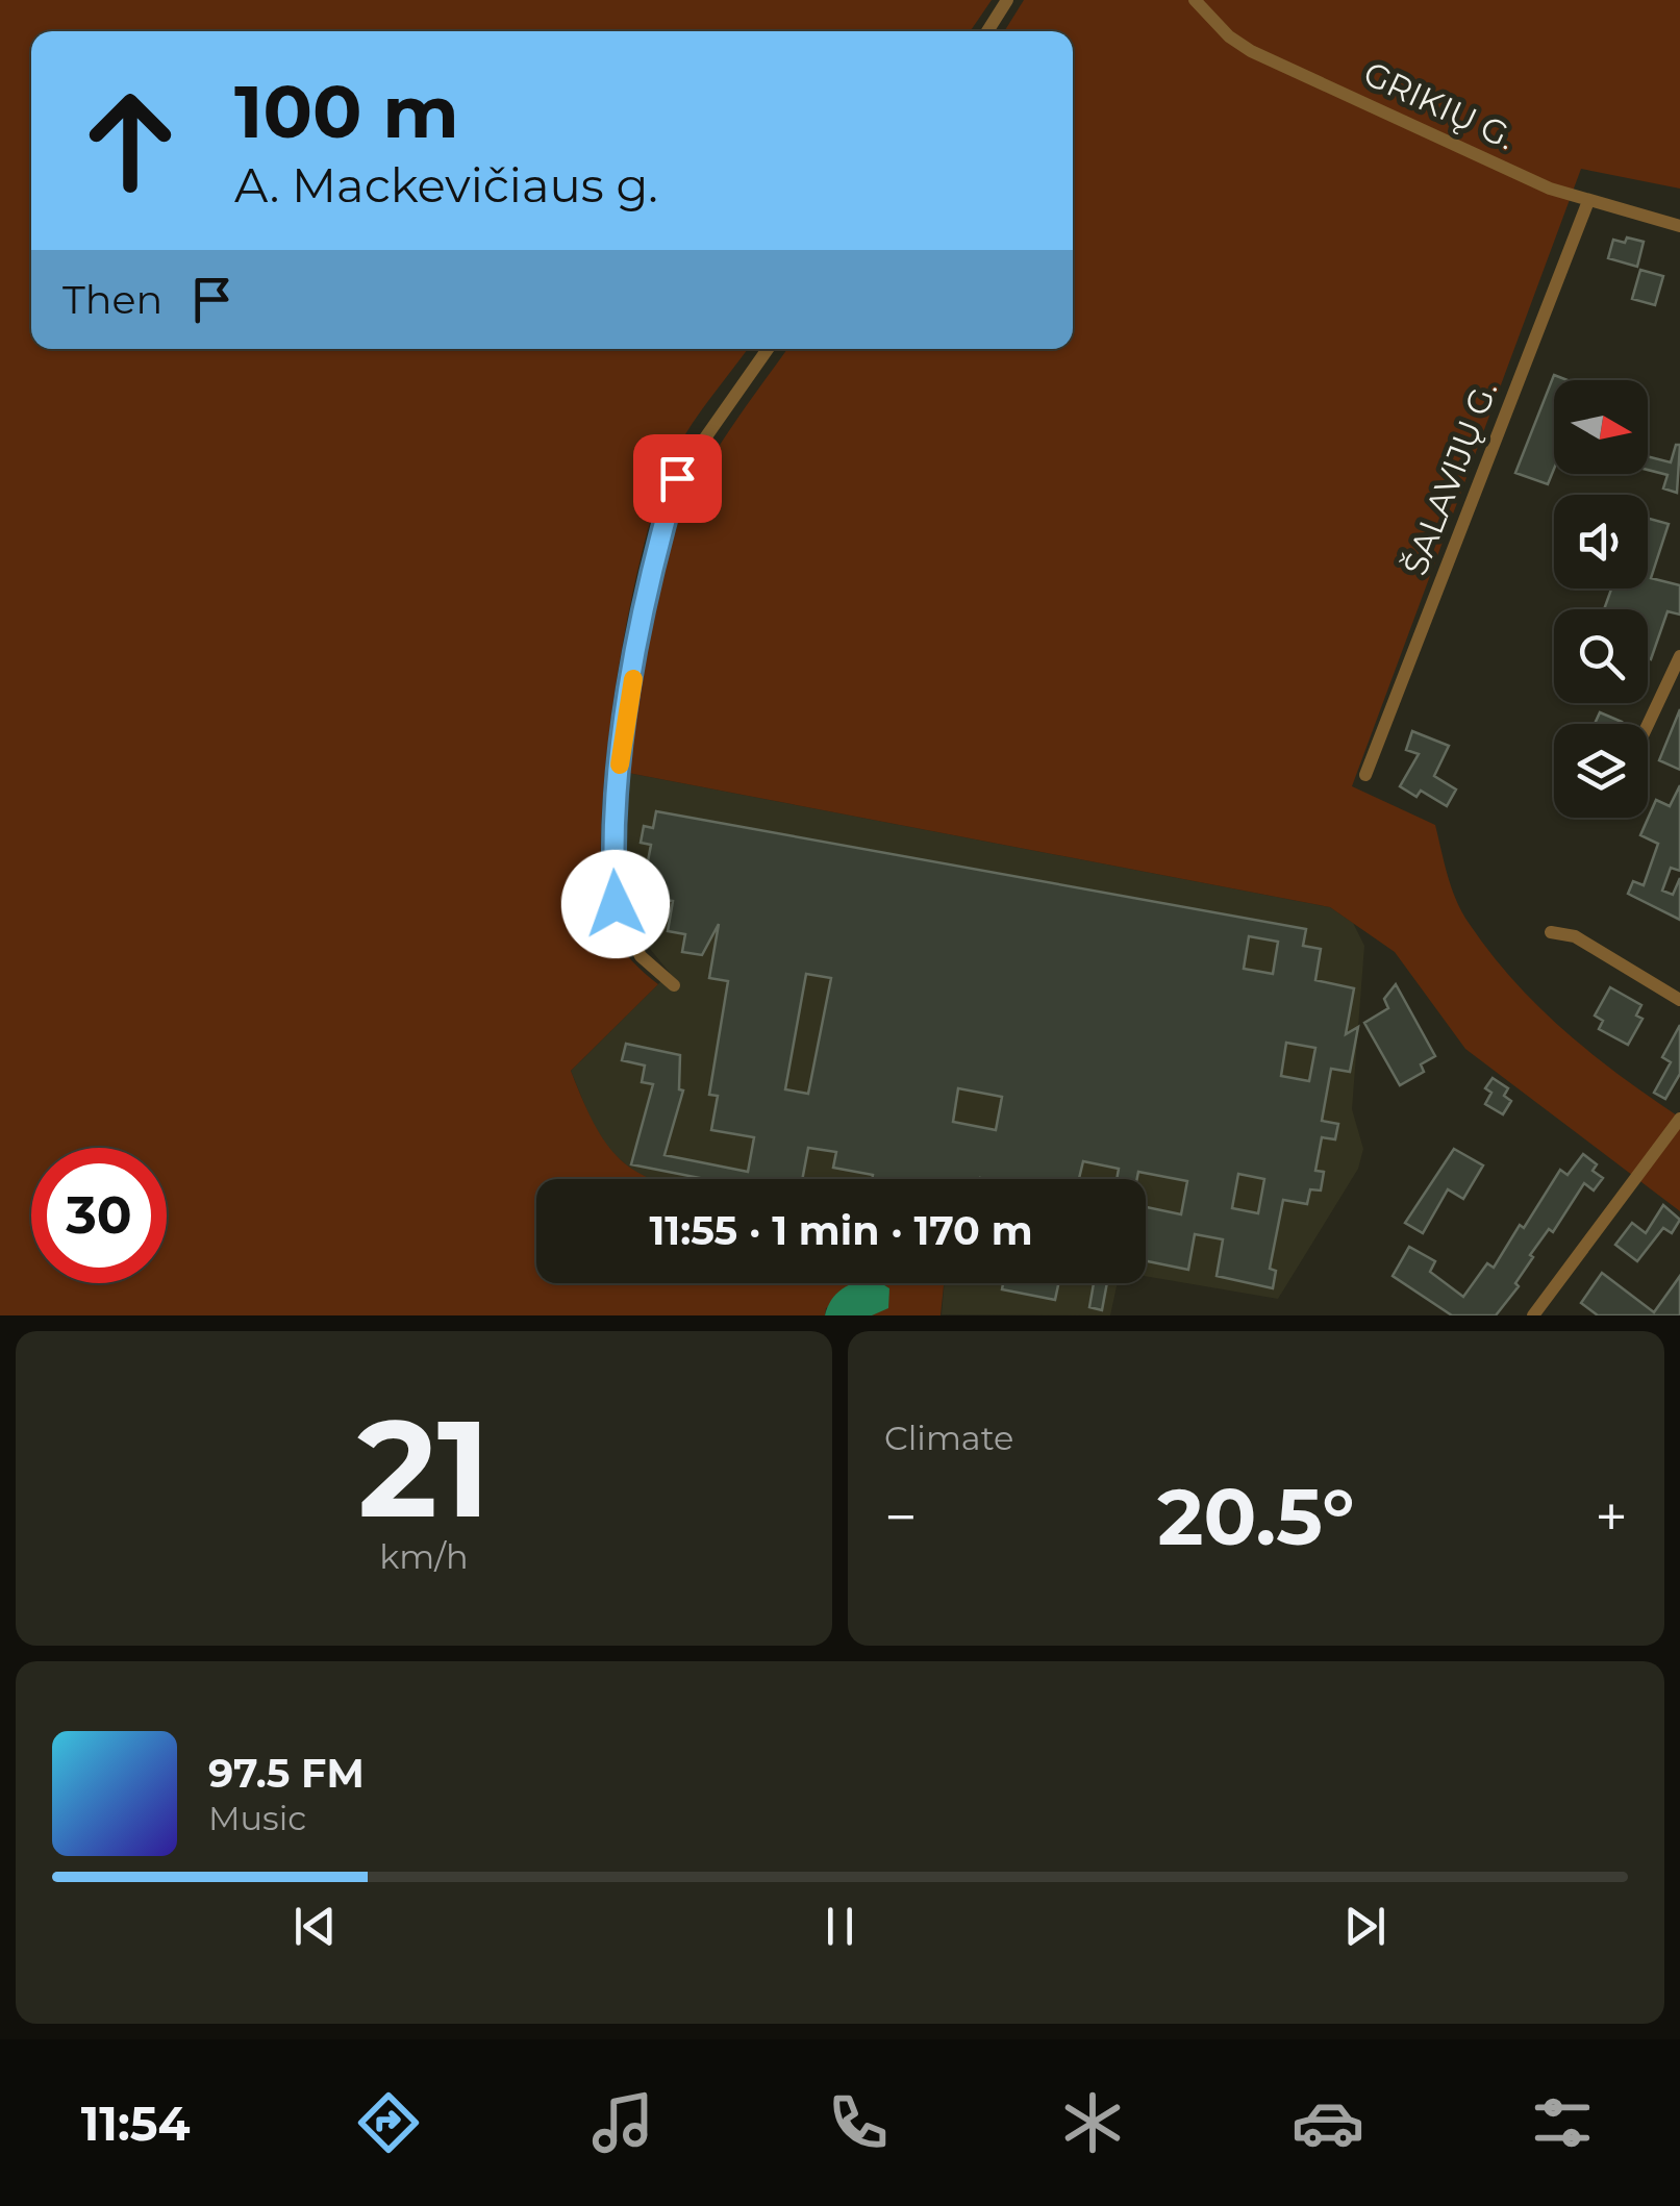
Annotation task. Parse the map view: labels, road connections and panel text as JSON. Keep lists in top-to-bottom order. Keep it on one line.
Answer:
{"streets":{"street":["GRIKIŲ G.","ŠALAVIJŲ G."]},"crossings":[["GRIKIŲ G.","ŠALAVIJŲ G."]],"north":"right","page":{"turn":["100 m","A. Mackevičiaus g."],"then":"Then","limit":"30","trip":"11:55 · 1 min · 170 m","tile":[["21","km/h"],"Climate"],"heat":["−","20.5°","+"],"song":["97.5 FM","Music"],"tabs":"11:54"}}
